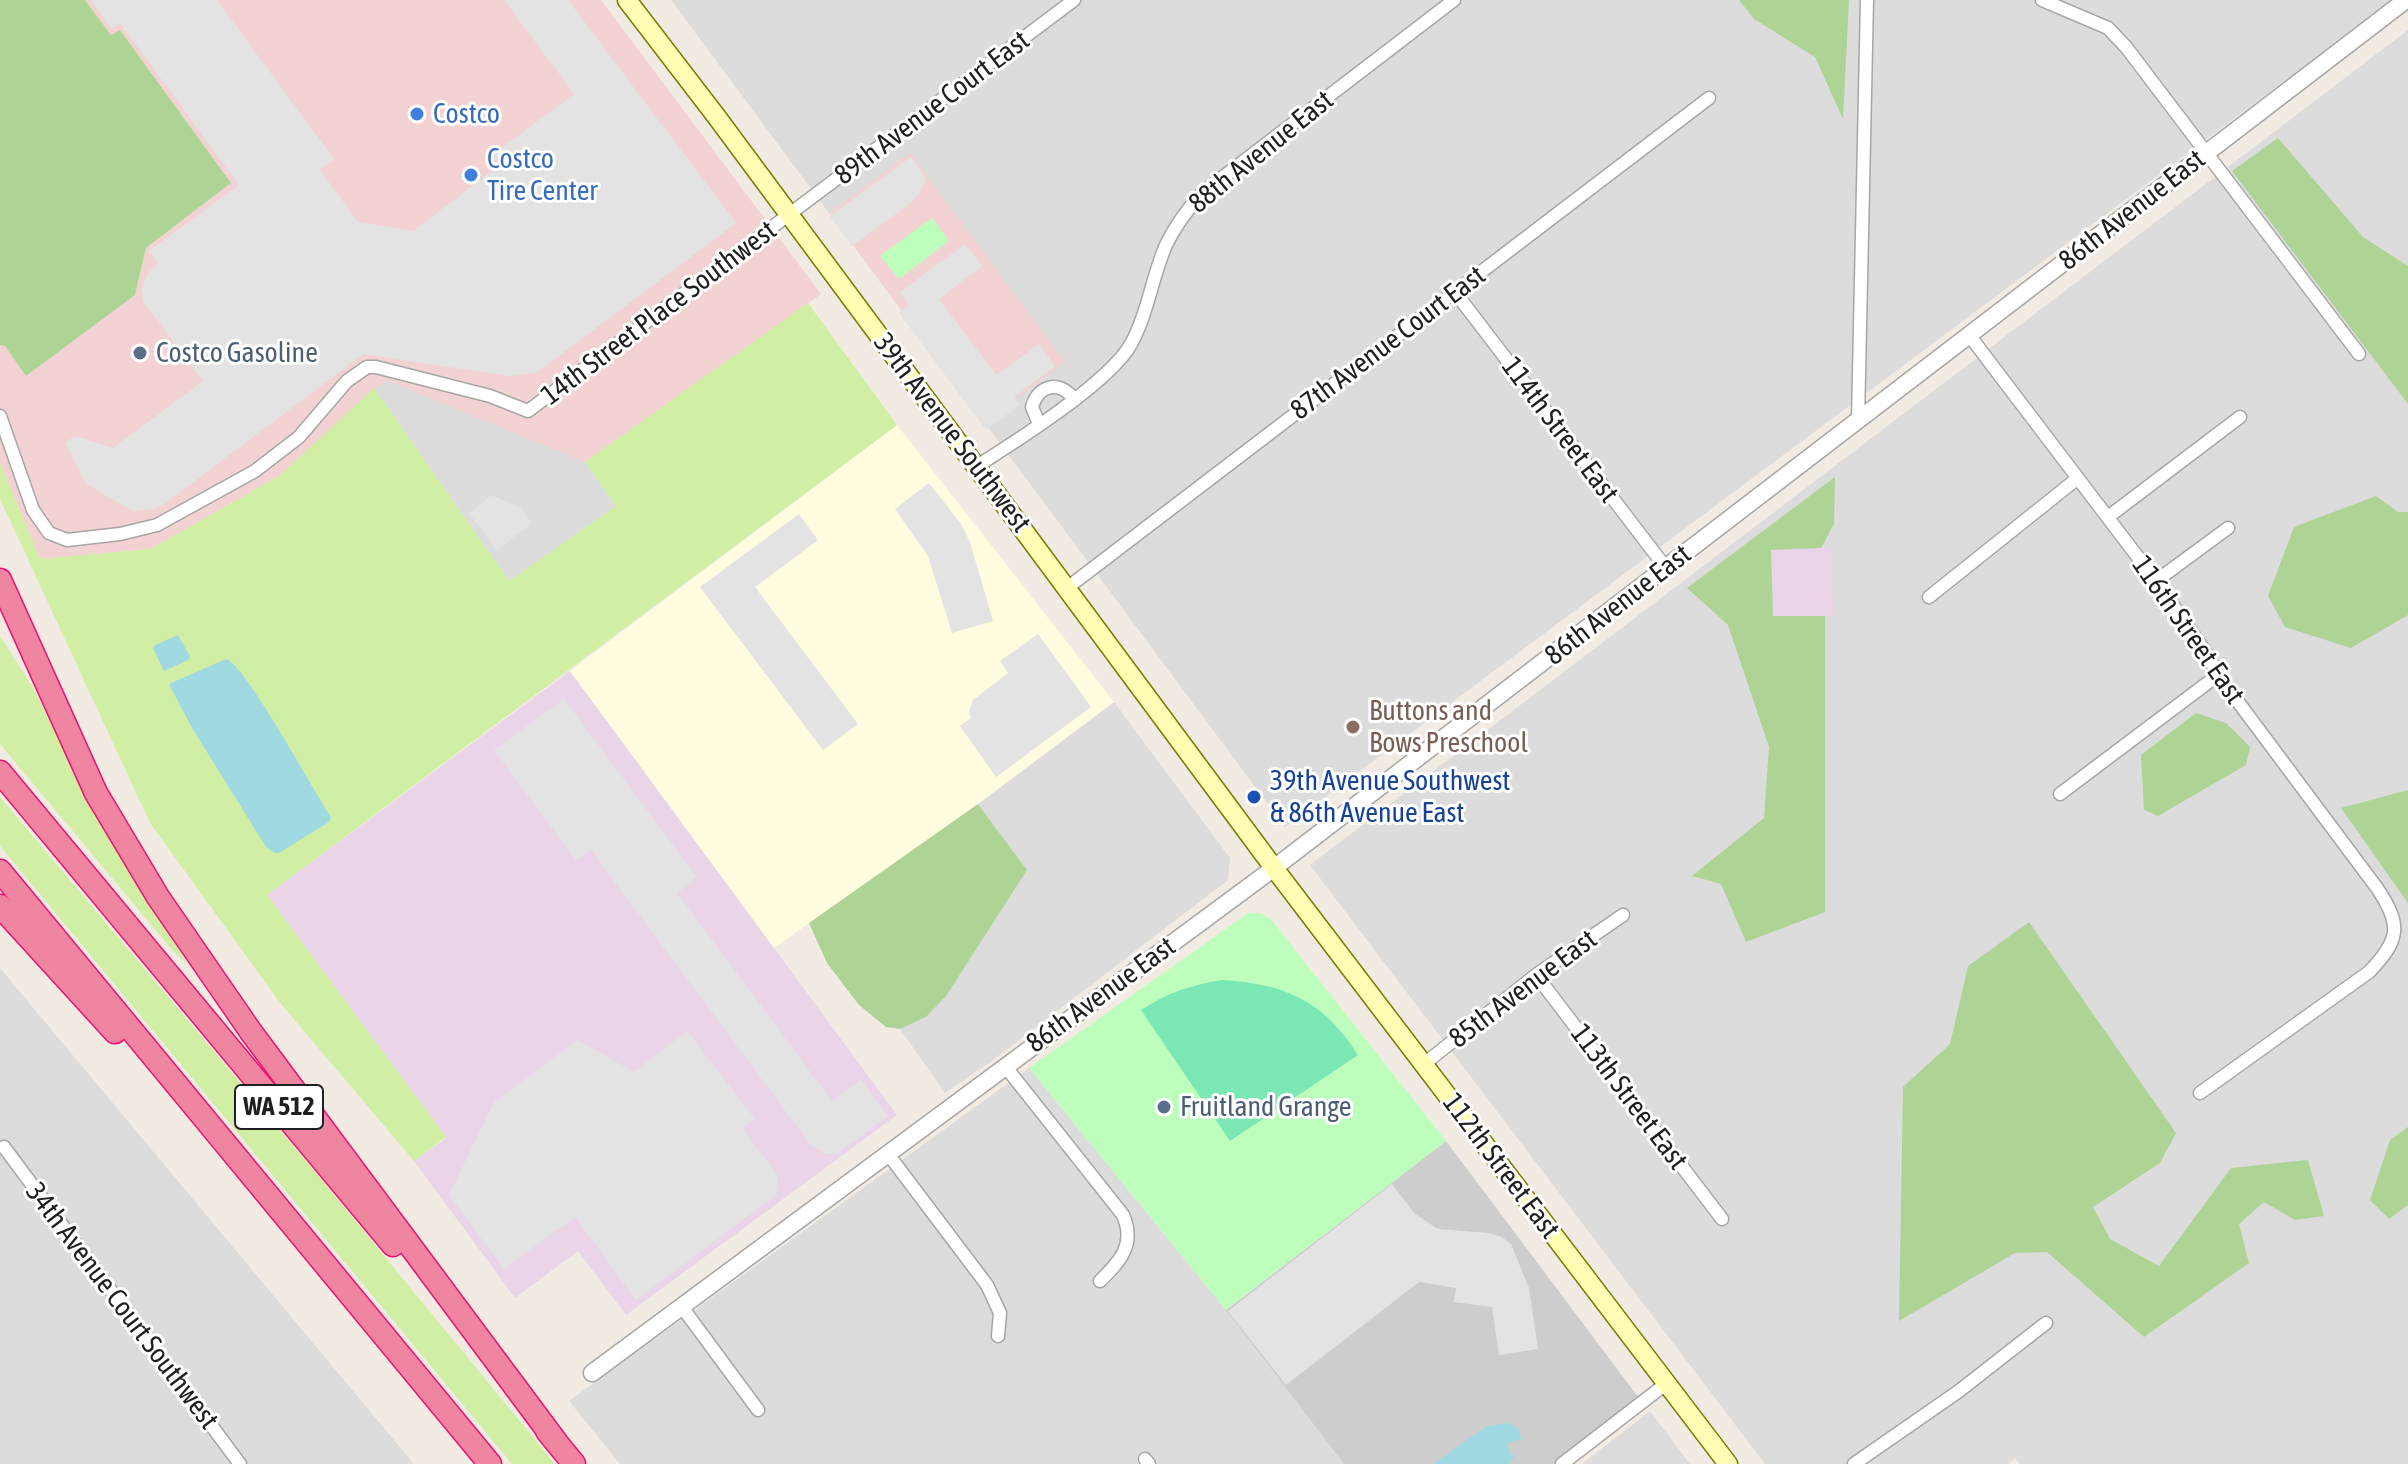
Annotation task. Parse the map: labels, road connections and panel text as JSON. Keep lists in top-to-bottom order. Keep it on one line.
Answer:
{"streets":{"highway":["WA 512"],"main road":["39th Avenue Southwest","112th Street East"],"street":["89th Avenue Court East","88th Avenue East","86th Avenue East","14th Street Place Southwest","87th Avenue Court East","114th Street East","116th Street East","85th Avenue East","113th Street East","34th Avenue Court Southwest"]},"crossings":[["89th Avenue Court East","14th Street Place Southwest"],["89th Avenue Court East","39th Avenue Southwest"],["88th Avenue East","39th Avenue Southwest"],["86th Avenue East","114th Street East"],["86th Avenue East","39th Avenue Southwest"],["86th Avenue East","116th Street East"],["86th Avenue East","112th Street East"],["14th Street Place Southwest","39th Avenue Southwest"],["87th Avenue Court East","114th Street East"],["87th Avenue Court East","39th Avenue Southwest"],["39th Avenue Southwest","112th Street East"],["85th Avenue East","113th Street East"],["85th Avenue East","112th Street East"]],"places":["Costco","Costco Tire Center","Costco Gasoline","Buttons and Bows Preschool","39th Avenue Southwest & 86th Avenue East","Fruitland Grange"]}
